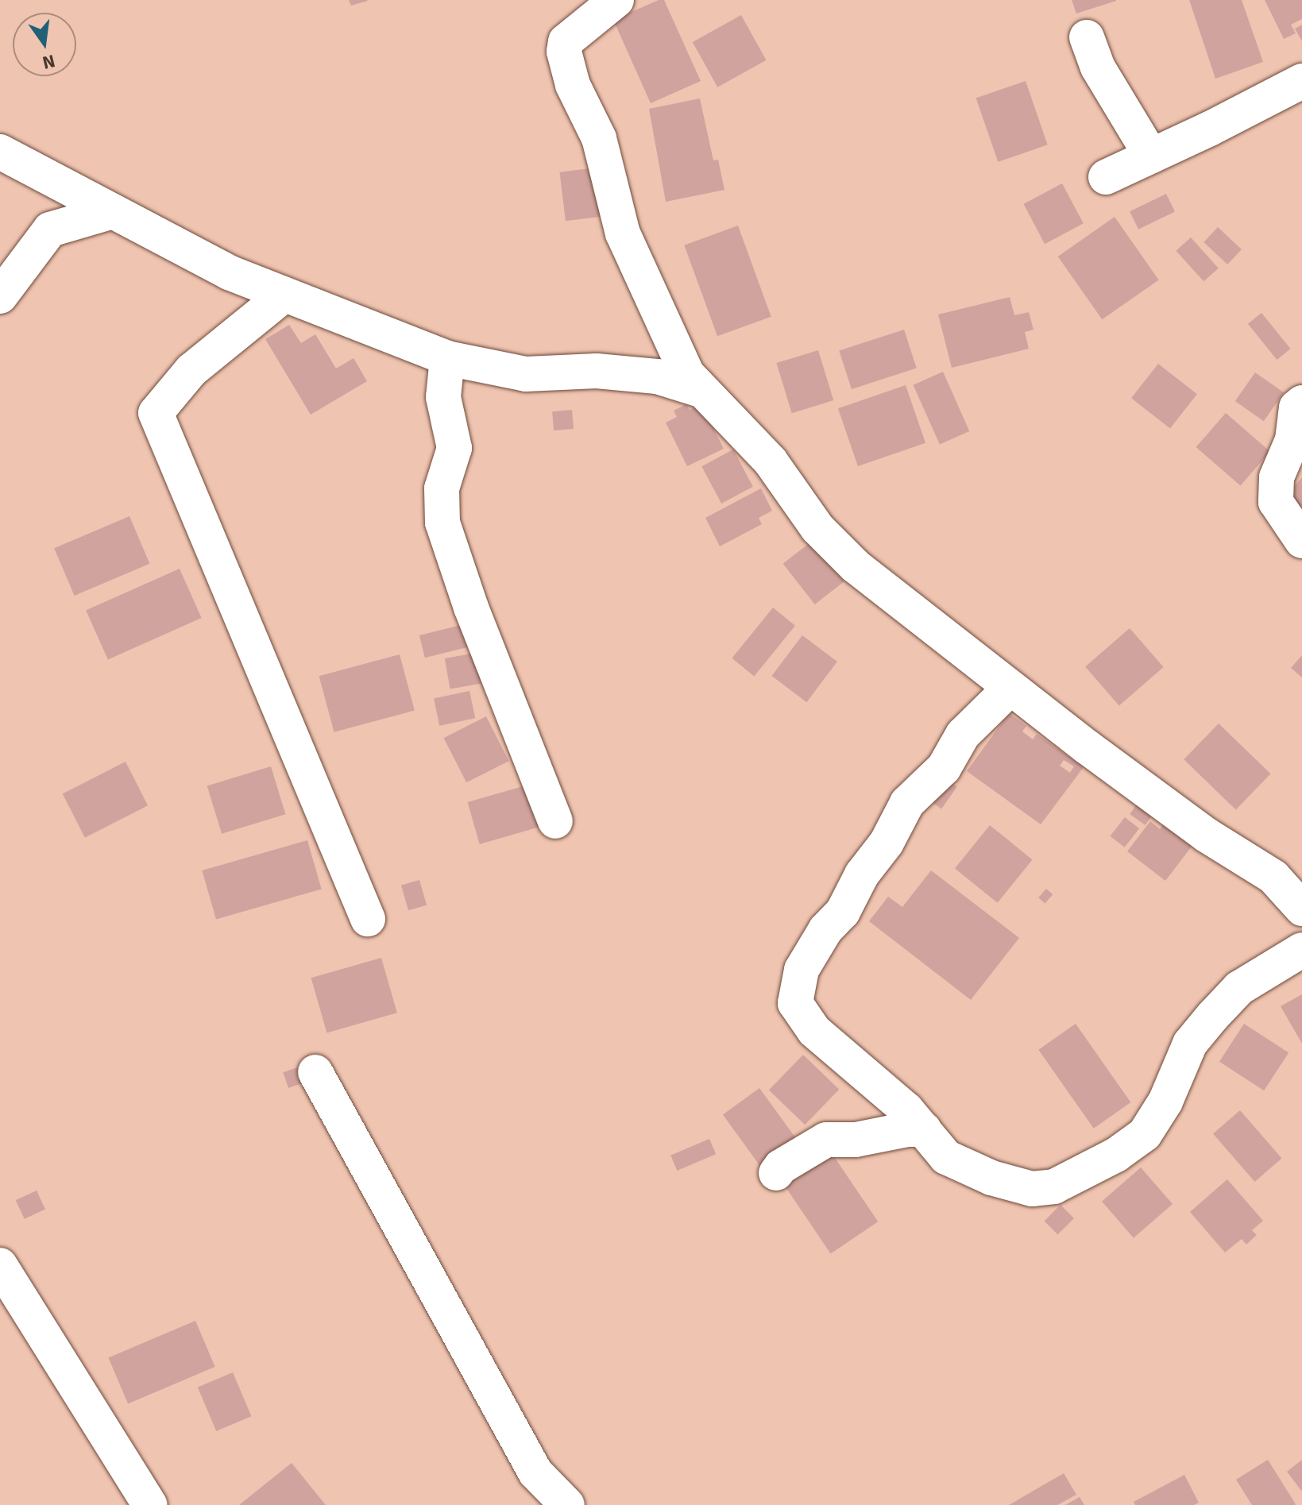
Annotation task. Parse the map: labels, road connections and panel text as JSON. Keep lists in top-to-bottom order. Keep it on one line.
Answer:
{"north":"bottom"}
